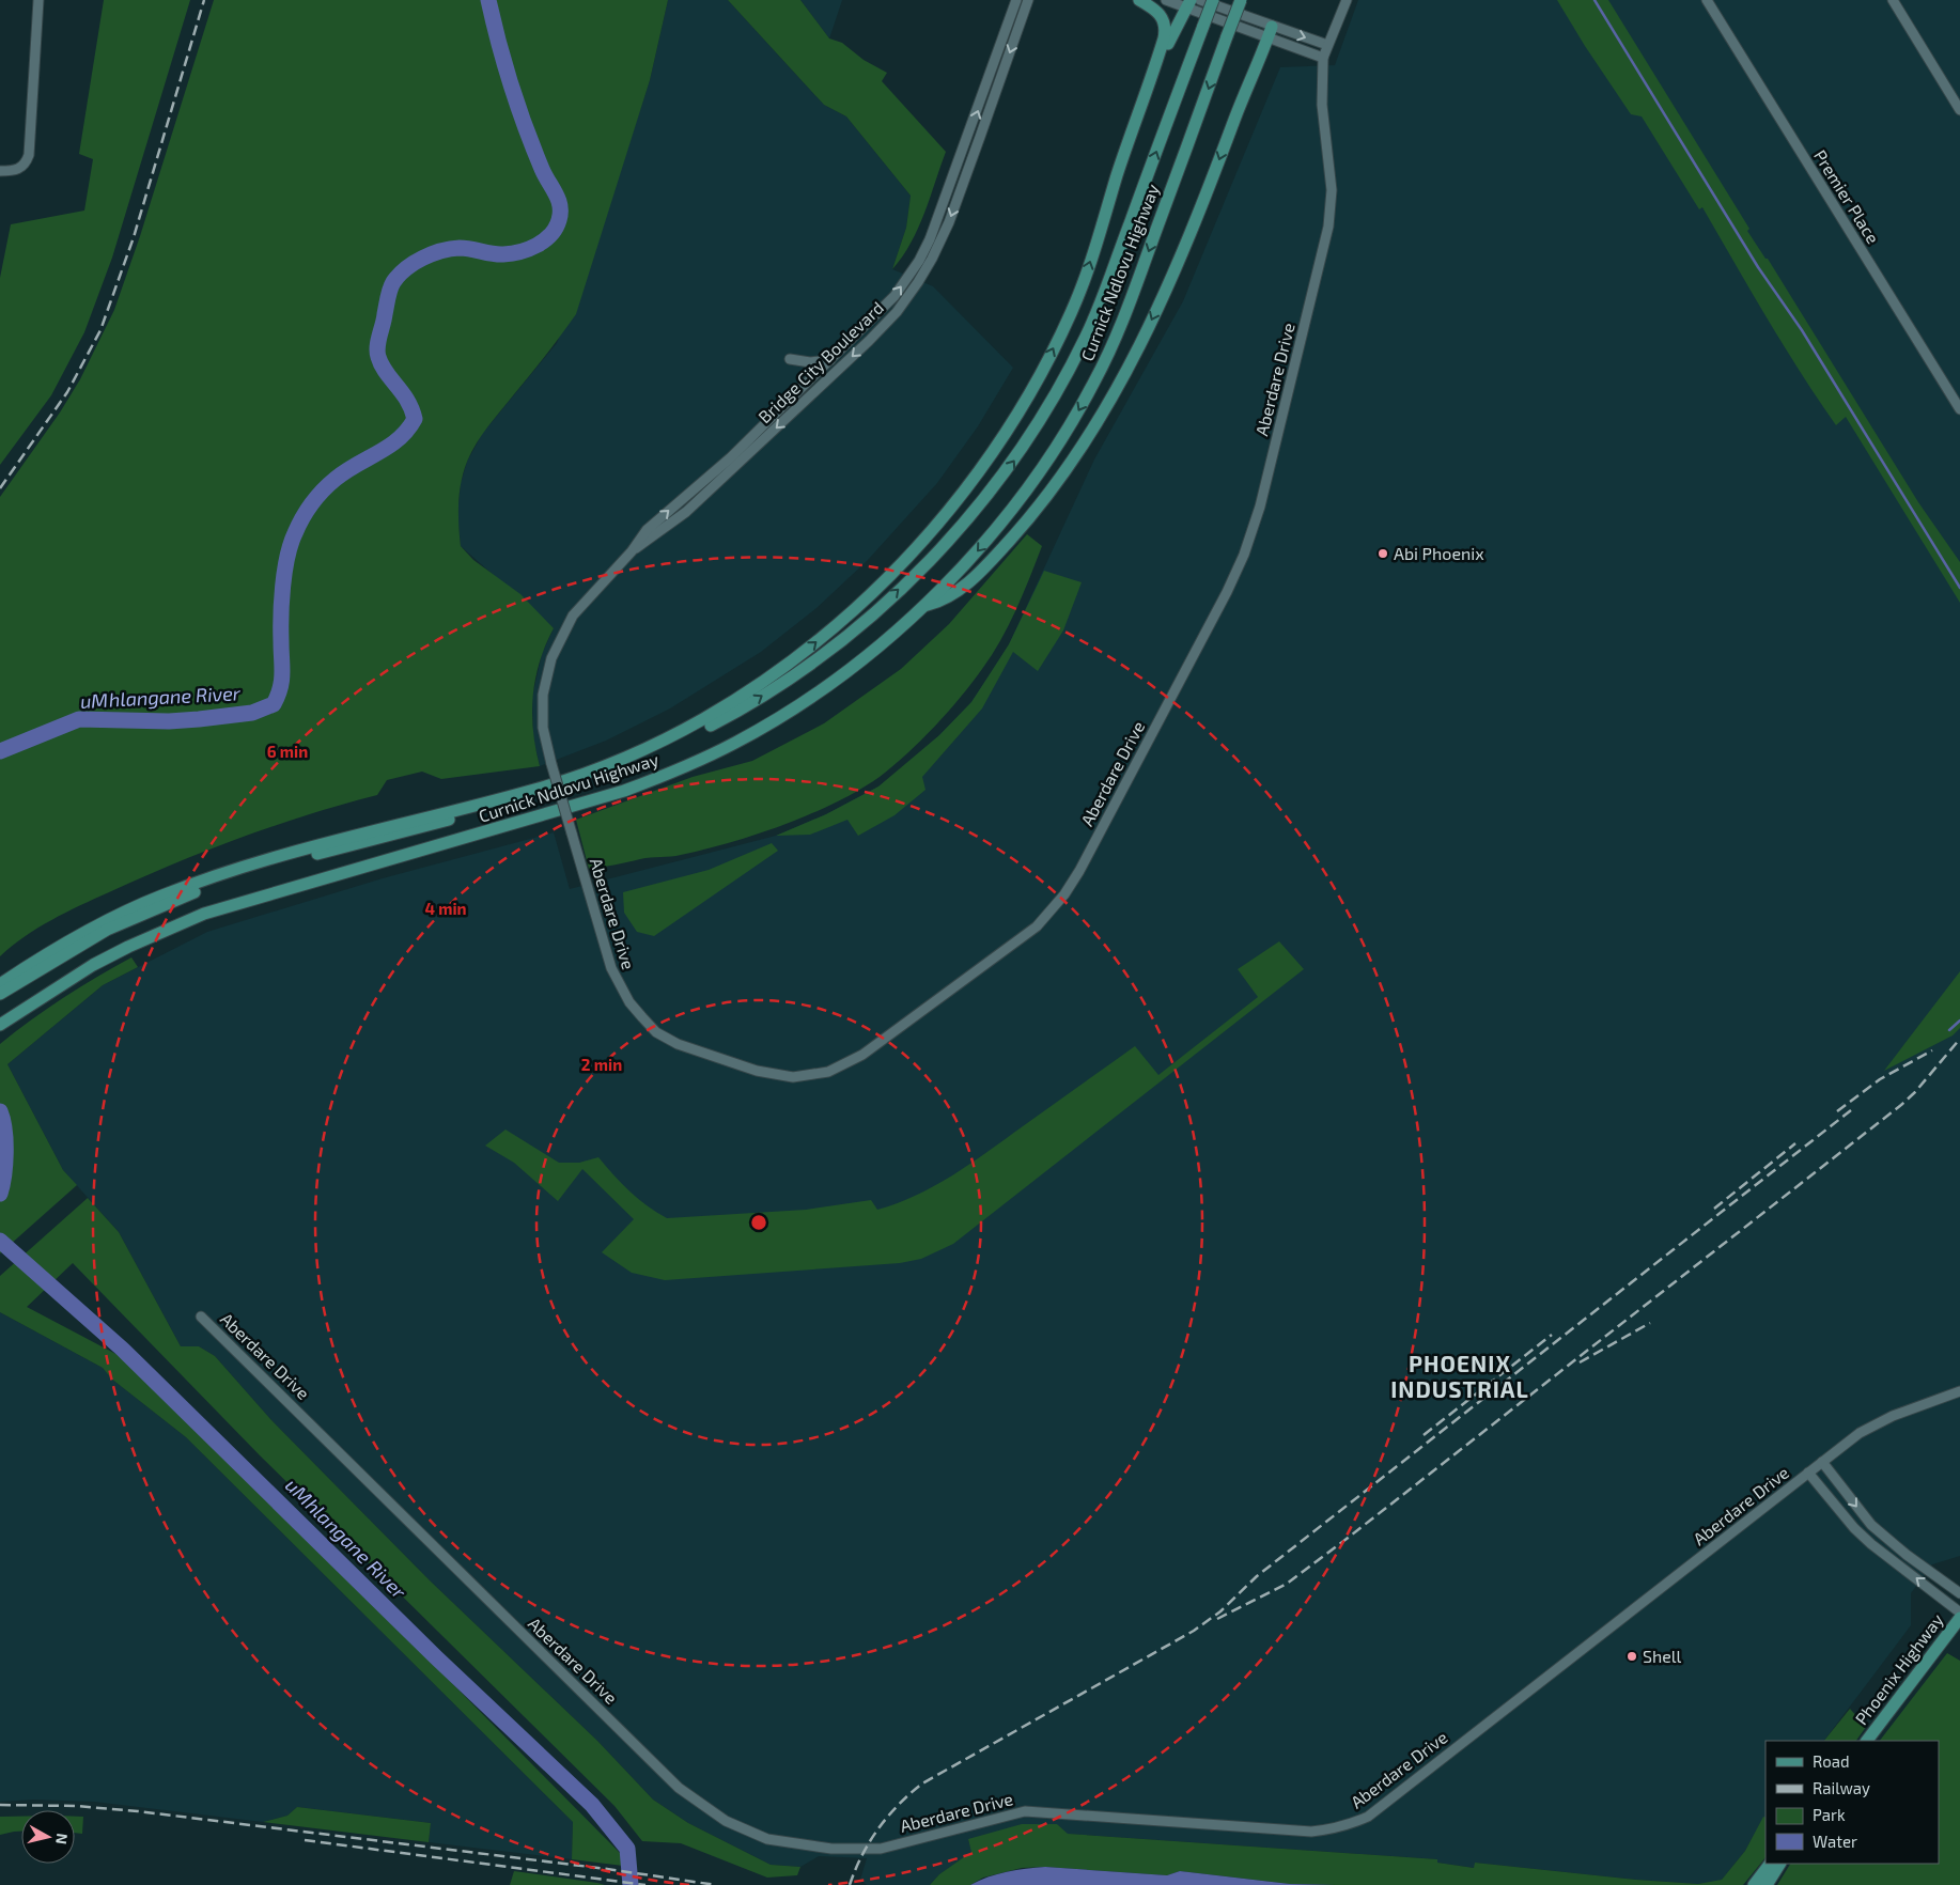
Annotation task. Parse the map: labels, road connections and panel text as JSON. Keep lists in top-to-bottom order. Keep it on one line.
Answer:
{"streets":{"main road":["Curnick Ndlovu Highway","Phoenix Highway"],"street":["Premier Place","Bridge City Boulevard","Aberdare Drive"]},"crossings":[["Bridge City Boulevard","Aberdare Drive"]],"districts":["PHOENIX INDUSTRIAL"],"water":["uMhlangane River"],"places":["Abi Phoenix","Shell"],"legend":["Road","Railway","Park","Water"],"north":"right","rings":["6 min","4 min","2 min"]}
